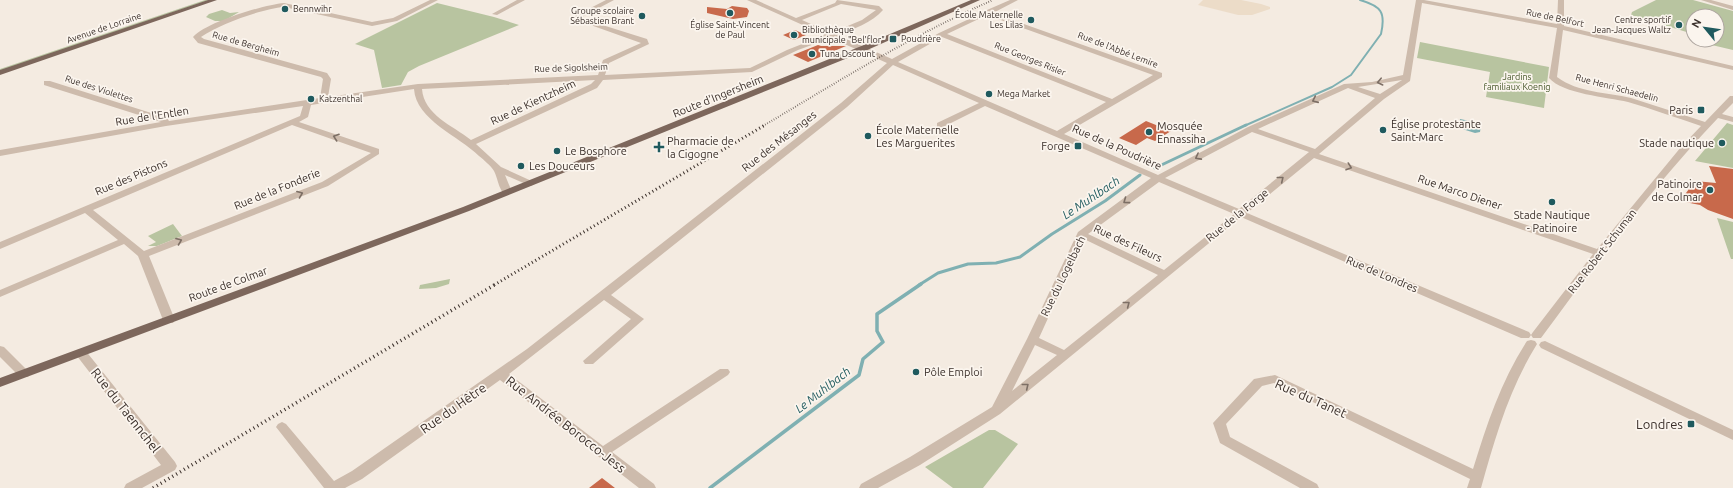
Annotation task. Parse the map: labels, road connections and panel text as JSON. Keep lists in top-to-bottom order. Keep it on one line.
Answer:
{"streets":{"main road":["Avenue de Lorraine","Route d'Ingersheim","Route de Colmar"],"street":["Rue de Belfort","Rue de Bergheim","Rue de l'Abbé Lemire","Rue Georges Risler","Rue de Sigolsheim","Rue Henri Schaedelin","Rue des Violettes","Rue de Kientzheim","Rue de l'Entlen","Rue des Mésanges","Rue de la Poudrière","Rue des Pistons","Rue de la Fonderie","Rue Marco Diener","Rue de la Forge","Rue des Fileurs","Rue Robert Schuman","Rue de Londres","Rue du Logelbach","Rue du Tanet","Rue du Hêtre","Rue du Taennchel","Rue Andrée Borocco-Jess"]},"crossings":[["Rue de Belfort","Rue Henri Schaedelin"],["Rue de Bergheim","Rue de Sigolsheim"],["Rue de l'Abbé Lemire","Rue Georges Risler"],["Rue de l'Abbé Lemire","Rue des Mésanges"],["Rue de l'Abbé Lemire","Rue de la Poudrière"],["Rue Georges Risler","Rue des Mésanges"],["Rue de Sigolsheim","Rue de Kientzheim"],["Rue de Sigolsheim","Rue de l'Entlen"],["Rue de Sigolsheim","Rue de la Poudrière"],["Rue de Sigolsheim","Rue des Pistons"],["Rue Henri Schaedelin","Rue Robert Schuman"],["Rue des Violettes","Rue de l'Entlen"],["Route d'Ingersheim","Rue de la Poudrière"],["Route d'Ingersheim","Route de Colmar"],["Rue de l'Entlen","Rue des Pistons"],["Rue des Mésanges","Rue de la Poudrière"],["Rue des Mésanges","Rue du Hêtre"],["Rue de la Poudrière","Rue de la Forge"],["Rue de la Poudrière","Rue de Londres"],["Rue de la Poudrière","Rue du Logelbach"],["Rue des Pistons","Rue de la Fonderie"],["Rue Marco Diener","Rue de la Forge"],["Rue Marco Diener","Rue Robert Schuman"],["Rue Marco Diener","Rue du Logelbach"],["Rue de la Forge","Rue des Fileurs"],["Rue de la Forge","Rue de Londres"],["Rue de la Forge","Rue du Logelbach"],["Rue des Fileurs","Rue du Logelbach"],["Rue Robert Schuman","Rue de Londres"],["Rue Robert Schuman","Rue du Tanet"],["Route de Colmar","Rue du Taennchel"],["Rue du Hêtre","Rue Andrée Borocco-Jess"]],"one_way":["Rue Marco Diener","Rue de la Forge","Rue du Logelbach"],"water":["Le Muhlbach"],"parks":["Jardins familiaux Koenig"],"places":{"other":["Bennwihr","Église Saint-Vincent de Paul","Groupe scolaire Sébastien Brant","École Maternelle Les Lilas","Centre sportif Jean-Jacques Waltz","Bibliothèque municipale \"Bel'flor\"","Tuna Dscount","Mega Market","Katzenthal","Église protestante Saint-Marc","Mosquée Ennassiha","École Maternelle Les Marguerites","Stade nautique","Le Bosphore","Les Douceurs","Patinoire de Colmar","Stade Nautique - Patinoire","Pôle Emploi"],"transit":["Poudrière","Paris","Forge","Londres"],"health":["Pharmacie de la Cigogne"]},"north":"top left"}
